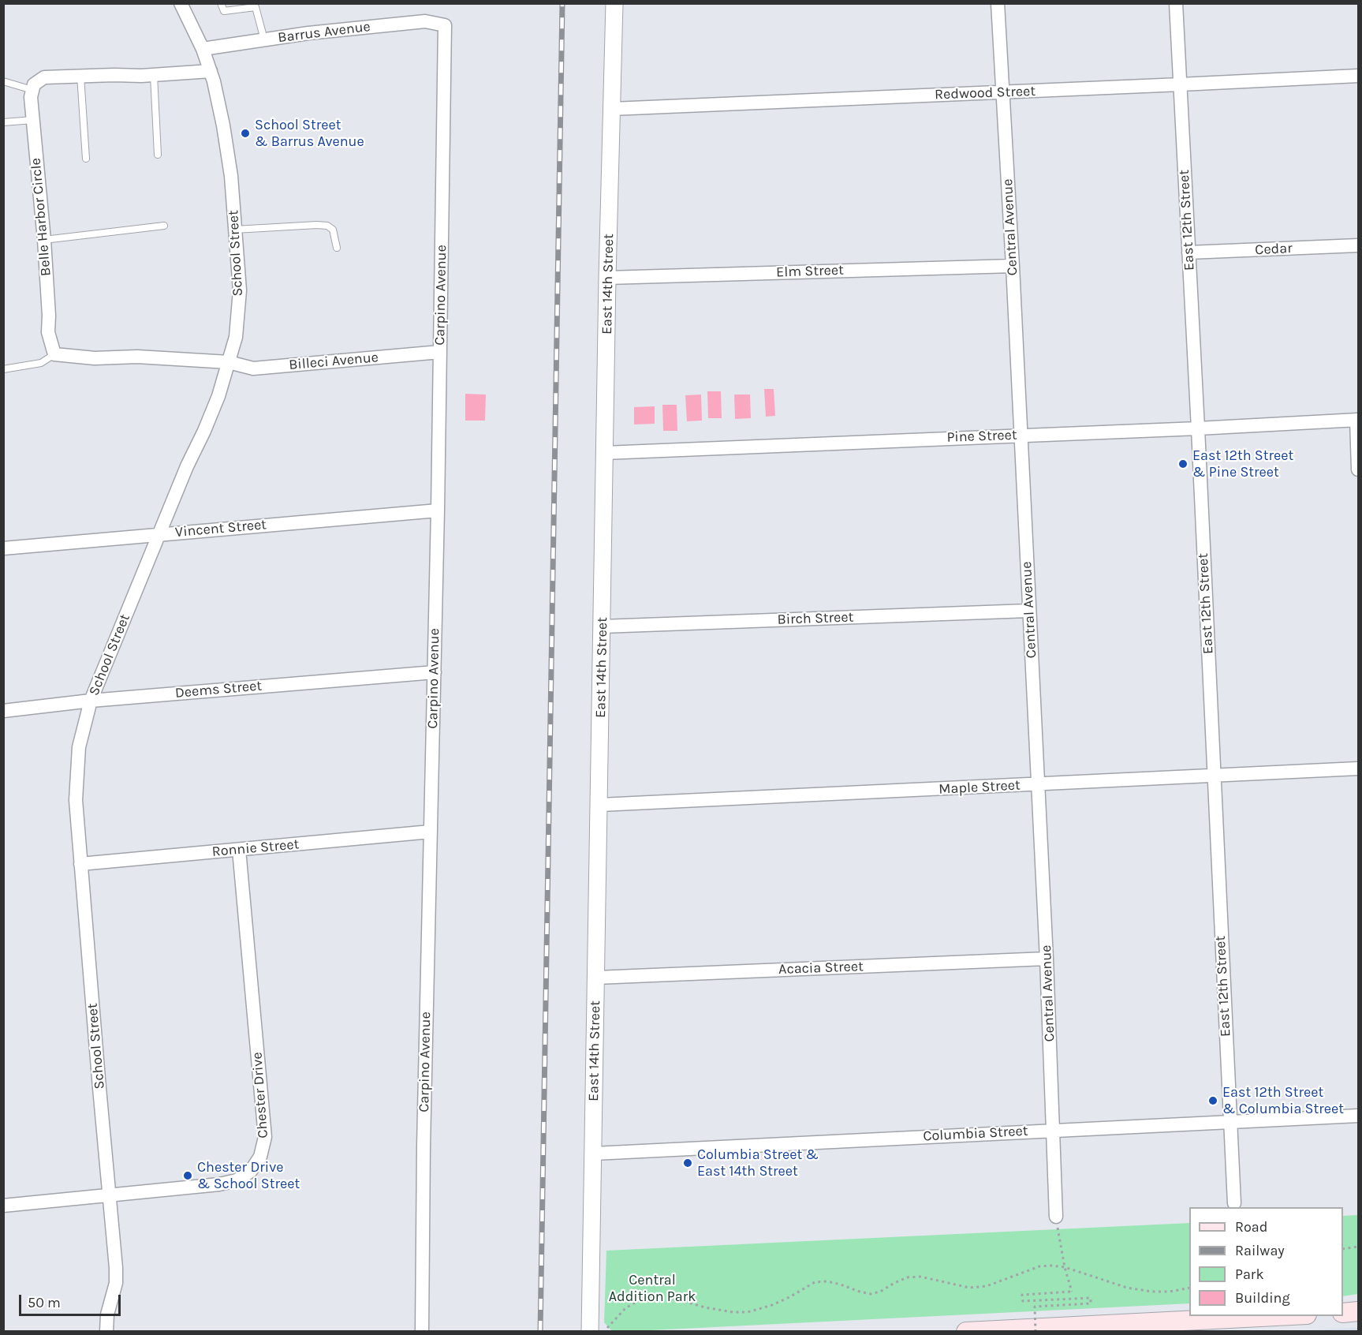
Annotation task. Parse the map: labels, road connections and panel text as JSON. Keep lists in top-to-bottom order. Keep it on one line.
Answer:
{"streets":{"street":["Barrus Avenue","Redwood Street","Belle Harbor Circle","East 12th Street","Central Avenue","Cedar","School Street","Elm Street","East 14th Street","Carpino Avenue","Billeci Avenue","Pine Street","Vincent Street","Birch Street","Deems Street","Maple Street","Ronnie Street","Acacia Street","Chester Drive","Columbia Street"]},"crossings":[["Barrus Avenue","School Street"],["Barrus Avenue","Carpino Avenue"],["Redwood Street","East 12th Street"],["Redwood Street","Central Avenue"],["Redwood Street","East 14th Street"],["East 12th Street","Cedar"],["East 12th Street","Pine Street"],["East 12th Street","Maple Street"],["East 12th Street","Columbia Street"],["Central Avenue","Elm Street"],["Central Avenue","Pine Street"],["Central Avenue","Birch Street"],["Central Avenue","Maple Street"],["Central Avenue","Acacia Street"],["Central Avenue","Columbia Street"],["School Street","Billeci Avenue"],["School Street","Vincent Street"],["School Street","Deems Street"],["School Street","Ronnie Street"],["School Street","Chester Drive"],["Elm Street","East 14th Street"],["East 14th Street","Pine Street"],["East 14th Street","Birch Street"],["East 14th Street","Maple Street"],["East 14th Street","Acacia Street"],["East 14th Street","Columbia Street"],["Carpino Avenue","Billeci Avenue"],["Carpino Avenue","Vincent Street"],["Carpino Avenue","Deems Street"],["Carpino Avenue","Ronnie Street"],["Ronnie Street","Chester Drive"]],"parks":["Central Addition Park"],"places":["School Street & Barrus Avenue","East 12th Street & Pine Street","East 12th Street & Columbia Street","Columbia Street & East 14th Street","Chester Drive & School Street"],"legend":["Road","Railway","Park","Building"],"scale_bar":"50 m"}
